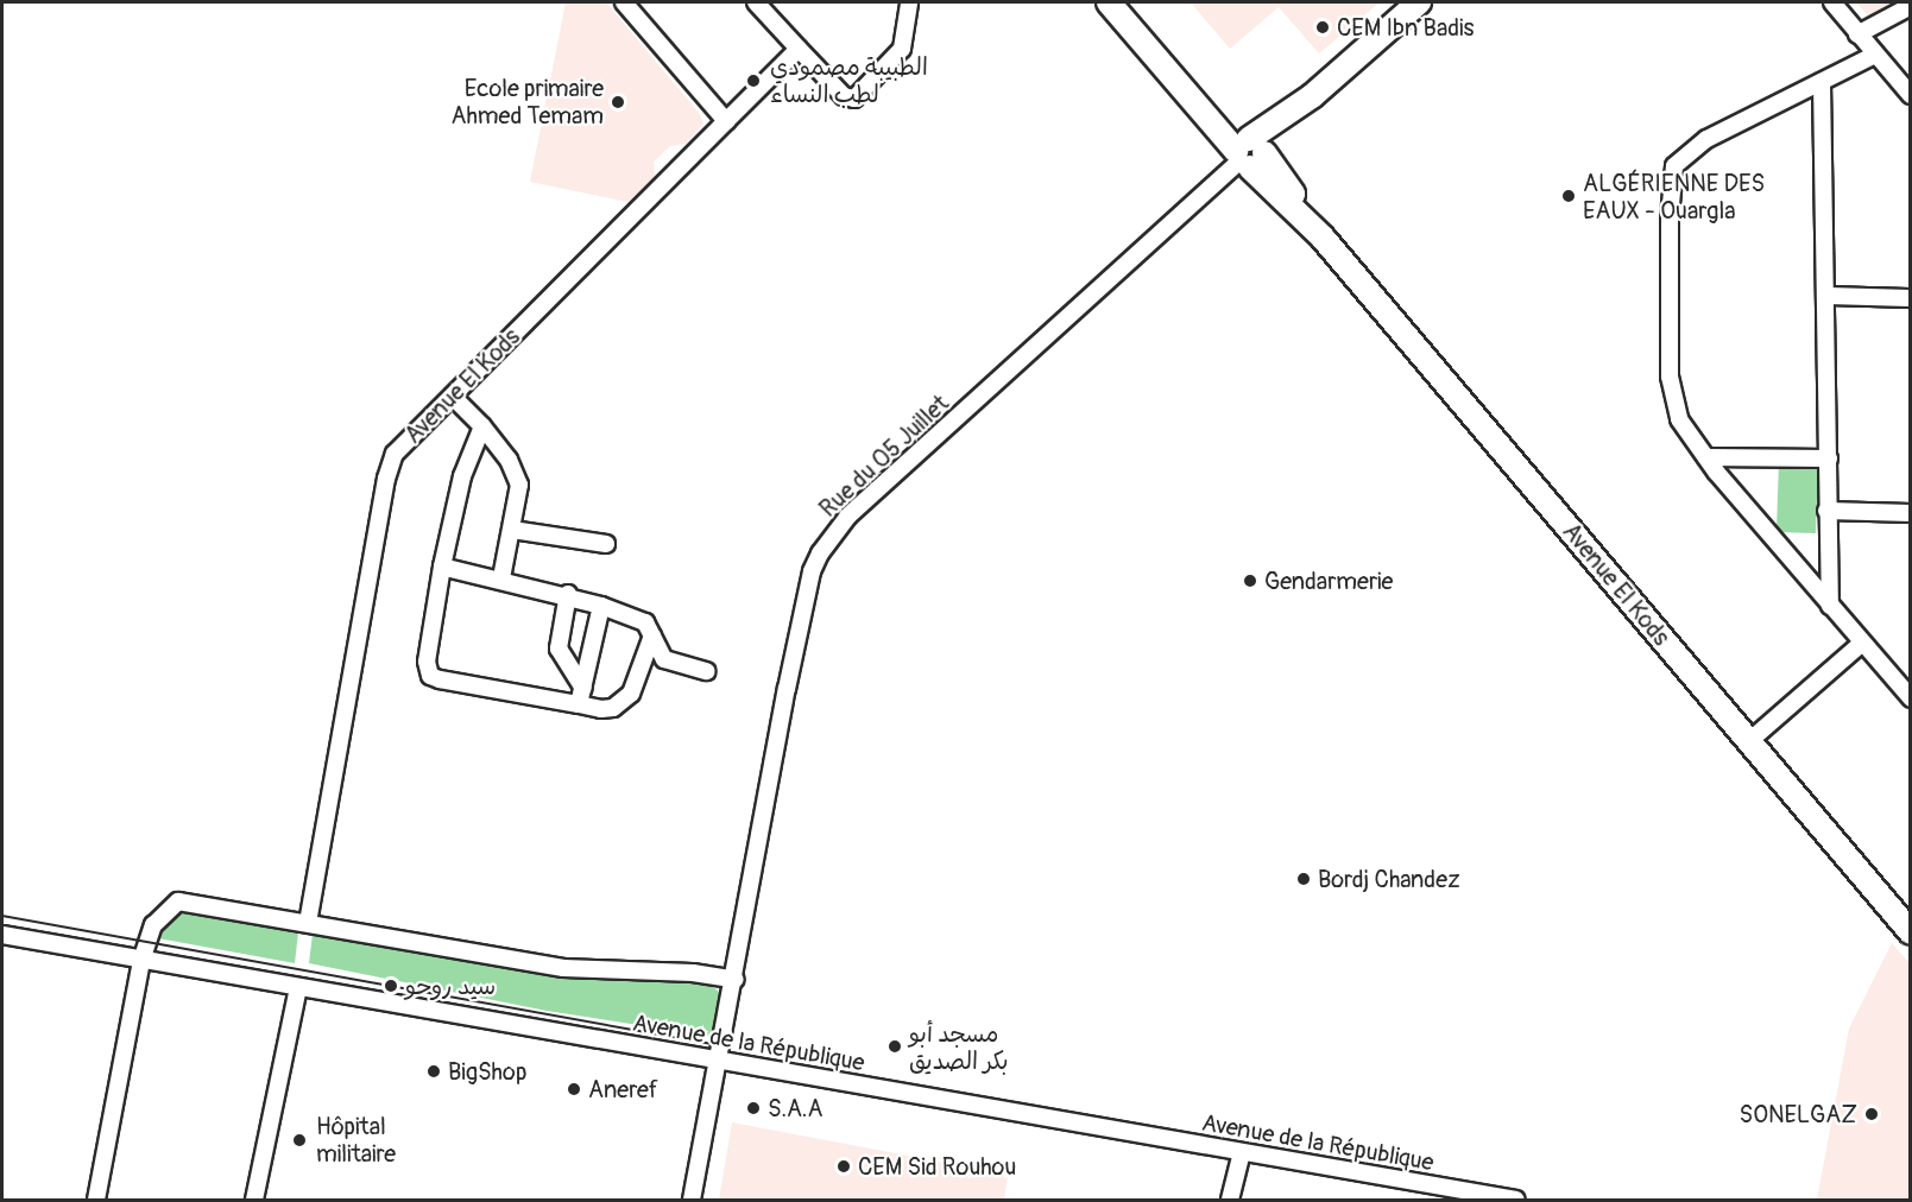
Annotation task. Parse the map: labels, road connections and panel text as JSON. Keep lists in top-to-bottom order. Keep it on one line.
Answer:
{"streets":{"main road":["Avenue El Kods"],"street":["Rue du 05 Juillet","Avenue de la République"]},"crossings":[["Avenue El Kods","Rue du 05 Juillet"],["Rue du 05 Juillet","Avenue de la République"]],"places":["CEM Ibn Badis","الطبيبة مصمودي لطب النساء","Ecole primaire Ahmed Temam","ALGÉRIENNE DES EAUX - Ouargla","Gendarmerie","Bordj Chandez","سيد روحو","مسجد أبو بكر الصديق","BigShop","Aneref","S.A.A","SONELGAZ","Hôpital militaire","CEM Sid Rouhou"]}
